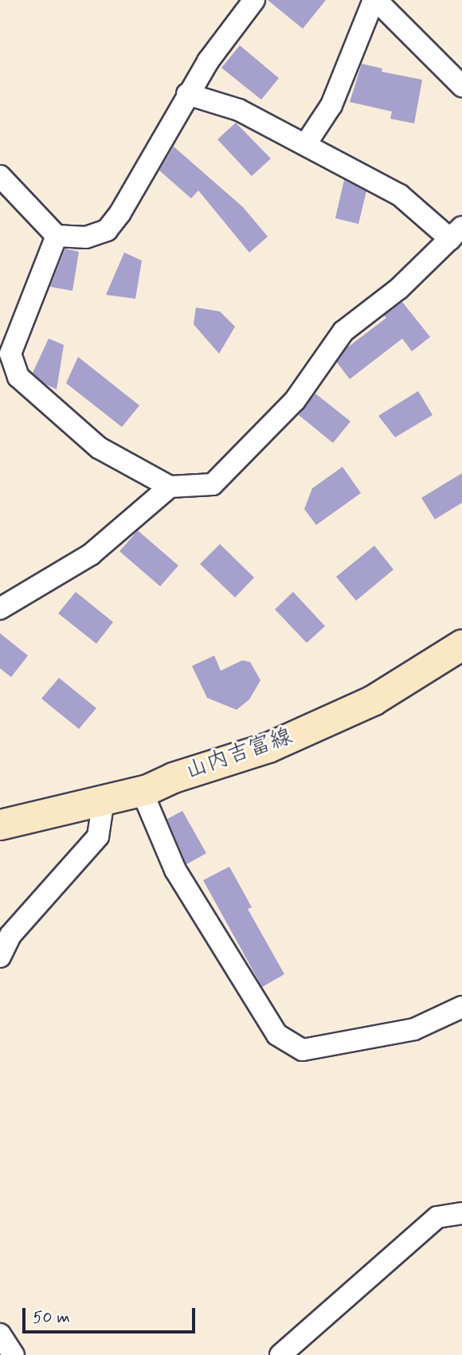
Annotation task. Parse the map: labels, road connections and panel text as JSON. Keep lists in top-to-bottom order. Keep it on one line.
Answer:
{"streets":{"main road":["山内吉富線"]},"scale_bar":"50 m"}
